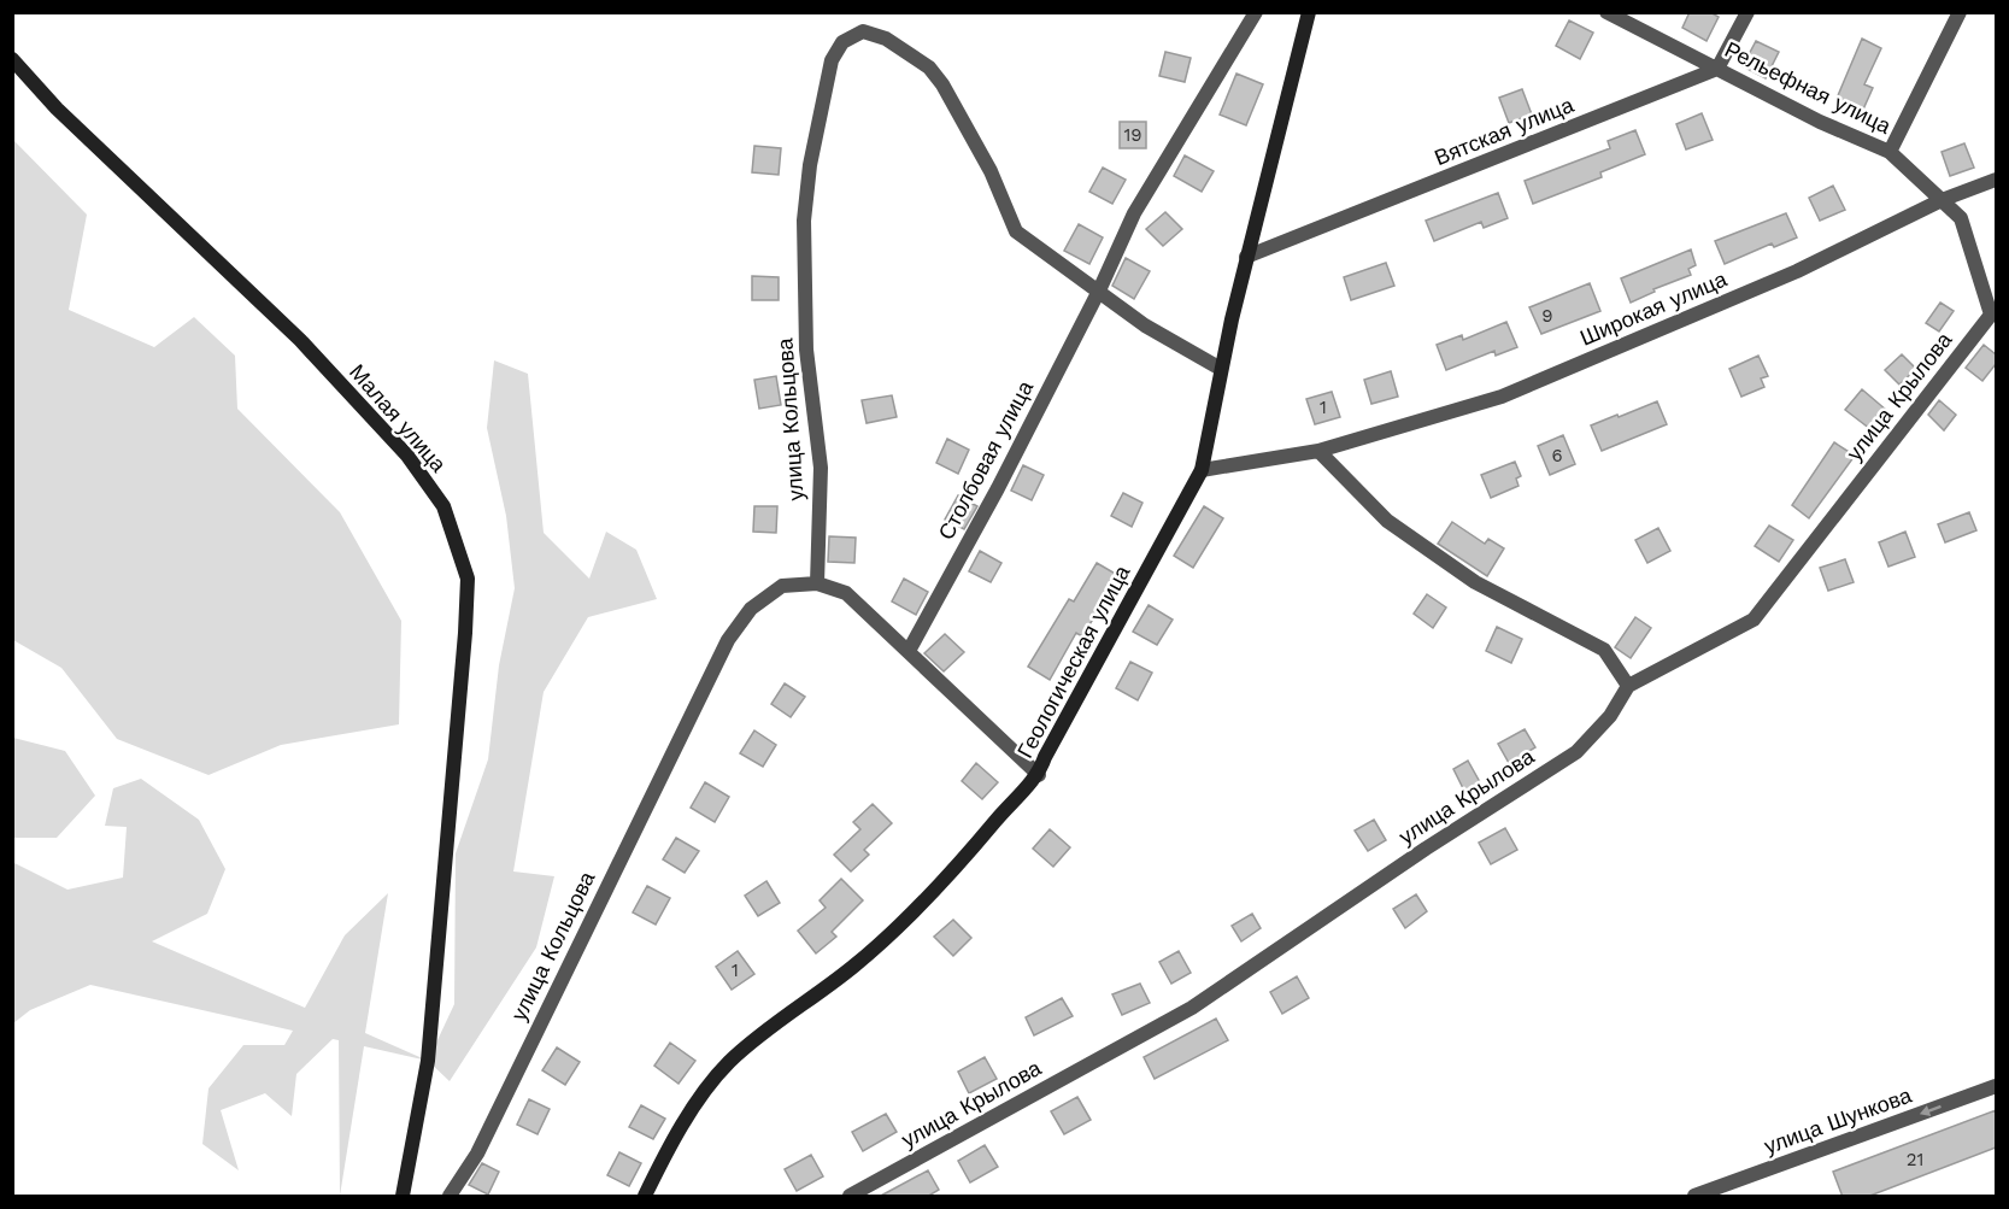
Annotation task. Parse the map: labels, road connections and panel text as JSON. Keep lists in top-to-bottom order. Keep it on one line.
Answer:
{"streets":{"street":["Рельефная улица","Вятская улица","Широкая улица","улица Крылова","Малая улица","улица Кольцова","Столбовая улица","Геологическая улица","улица Шункова"]},"crossings":[["Рельефная улица","Вятская улица"],["Рельефная улица","Широкая улица"],["Рельефная улица","улица Крылова"],["Вятская улица","Геологическая улица"],["Широкая улица","Геологическая улица"],["улица Кольцова","Столбовая улица"]],"one_way":["улица Шункова"],"house_numbers":["19","9","1","6","1","21"]}
